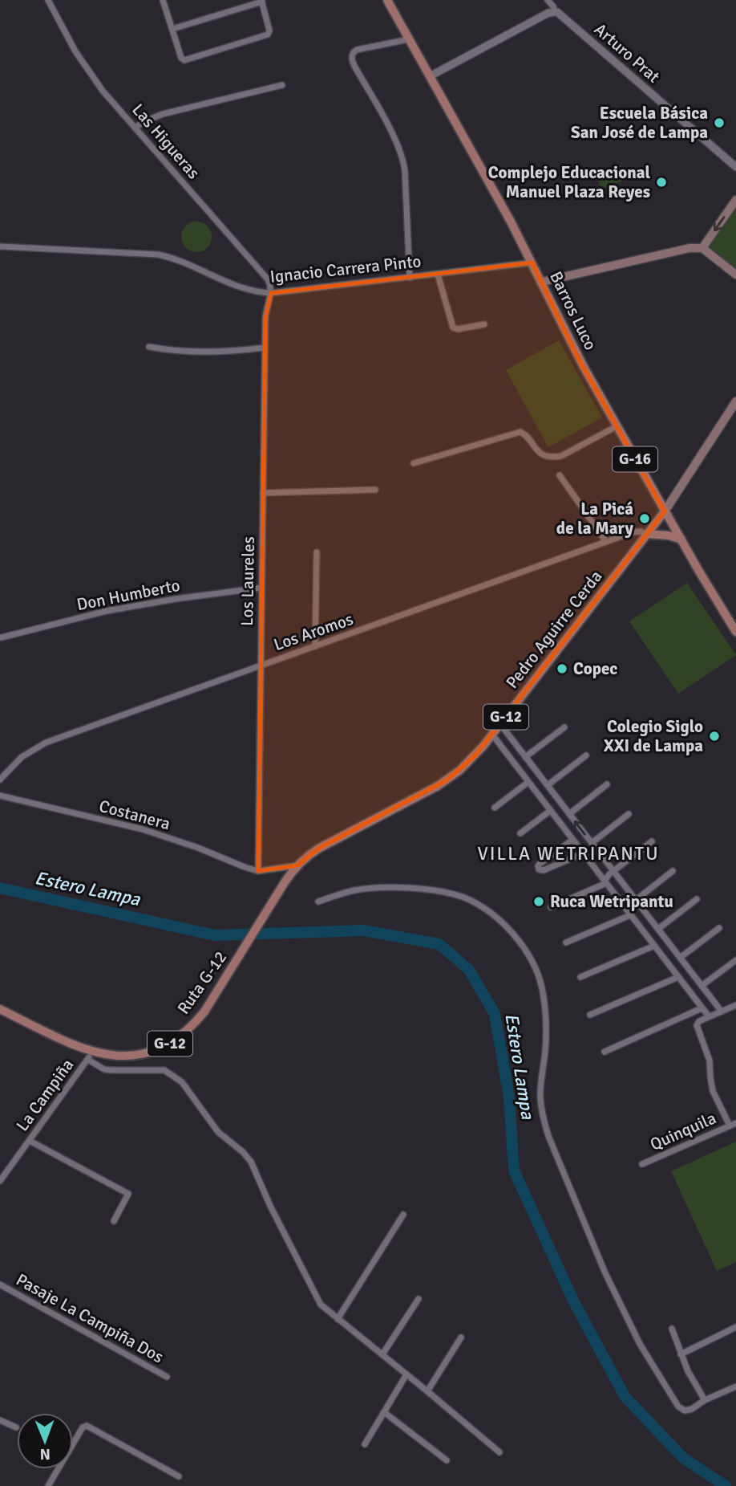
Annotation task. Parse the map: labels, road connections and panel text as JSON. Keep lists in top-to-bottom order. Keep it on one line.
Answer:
{"streets":{"main road":["Barros Luco","G-16","Pedro Aguirre Cerda","G-12","Ruta G-12"],"street":["Arturo Prat","Las Higueras","Ignacio Carrera Pinto","Los Laureles","Don Humberto","Los Aromos","Costanera","La Campiña","Quinquila","Pasaje La Campiña Dos"]},"crossings":[["Las Higueras","Ignacio Carrera Pinto"],["Las Higueras","Los Laureles"],["Ignacio Carrera Pinto","Barros Luco"],["Ignacio Carrera Pinto","Los Laureles"],["Barros Luco","Pedro Aguirre Cerda"],["Los Laureles","Don Humberto"],["Los Laureles","Los Aromos"],["Los Laureles","Costanera"],["Pedro Aguirre Cerda","Los Aromos"],["Pedro Aguirre Cerda","Ruta G-12"],["Ruta G-12","La Campiña"]],"districts":["VILLA WETRIPANTU"],"water":["Estero Lampa"],"places":["Escuela Básica San José de Lampa","Complejo Educacional Manuel Plaza Reyes","La Picá de la Mary","Copec","Colegio Siglo XXI de Lampa","Ruca Wetripantu"],"north":"bottom"}
